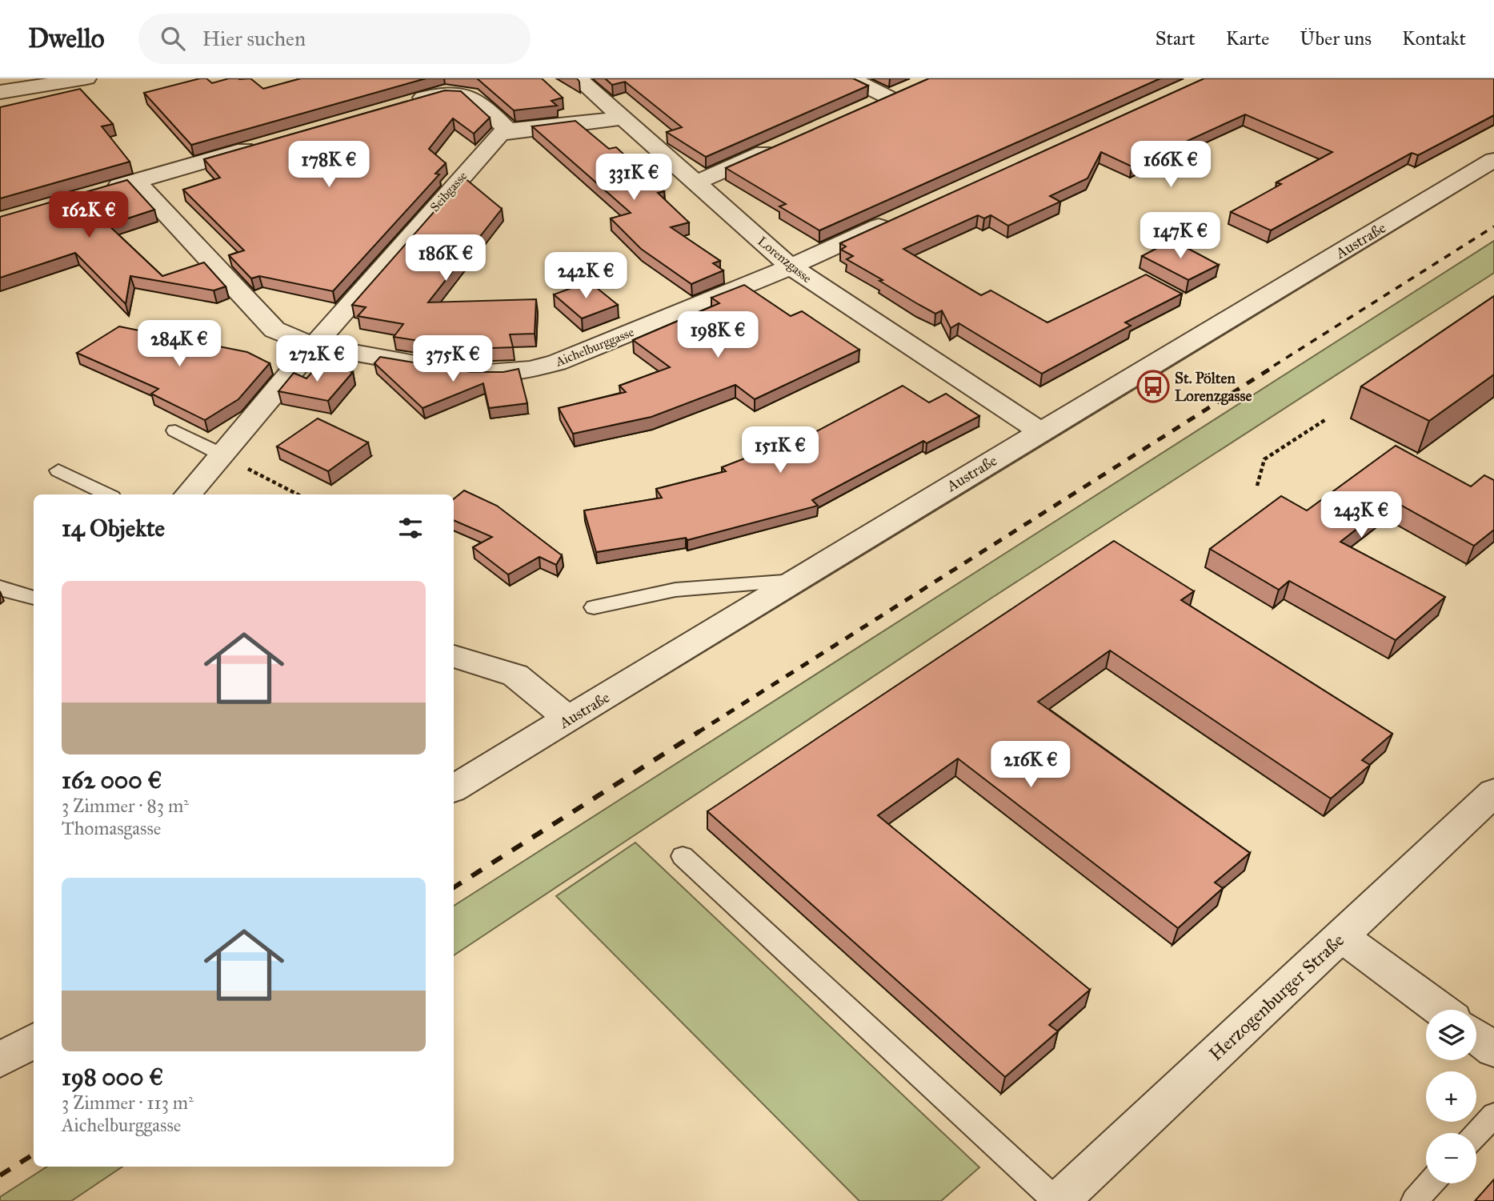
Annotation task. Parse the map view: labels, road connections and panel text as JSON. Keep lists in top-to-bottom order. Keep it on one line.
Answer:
{"streets":{"street":["Seibgasse","Austraße","Lorenzgasse","Aichelburggasse","Herzogenburger Straße"]},"crossings":[["Seibgasse","Aichelburggasse"],["Austraße","Lorenzgasse"],["Lorenzgasse","Aichelburggasse"]],"places":{"bus stop":["St. Pölten Lorenzgasse"]},"page":{"header":"Dwello","search":"Hier suchen","nav":["Start","Karte","Über uns","Kontakt"],"price":["178K €","166K €","331K €","162K €","147K €","186K €","242K €","198K €","284K €","272K €","375K €","151K €","243K €","216K €"],"heading":"14 Objekte","list":[{"name":"162 000 €","note":"3 Zimmer · 83 m² · Thomasgasse"},{"name":"198 000 €","note":"3 Zimmer · 113 m² · Aichelburggasse"}],"map_buttons":["+","−"]}}
